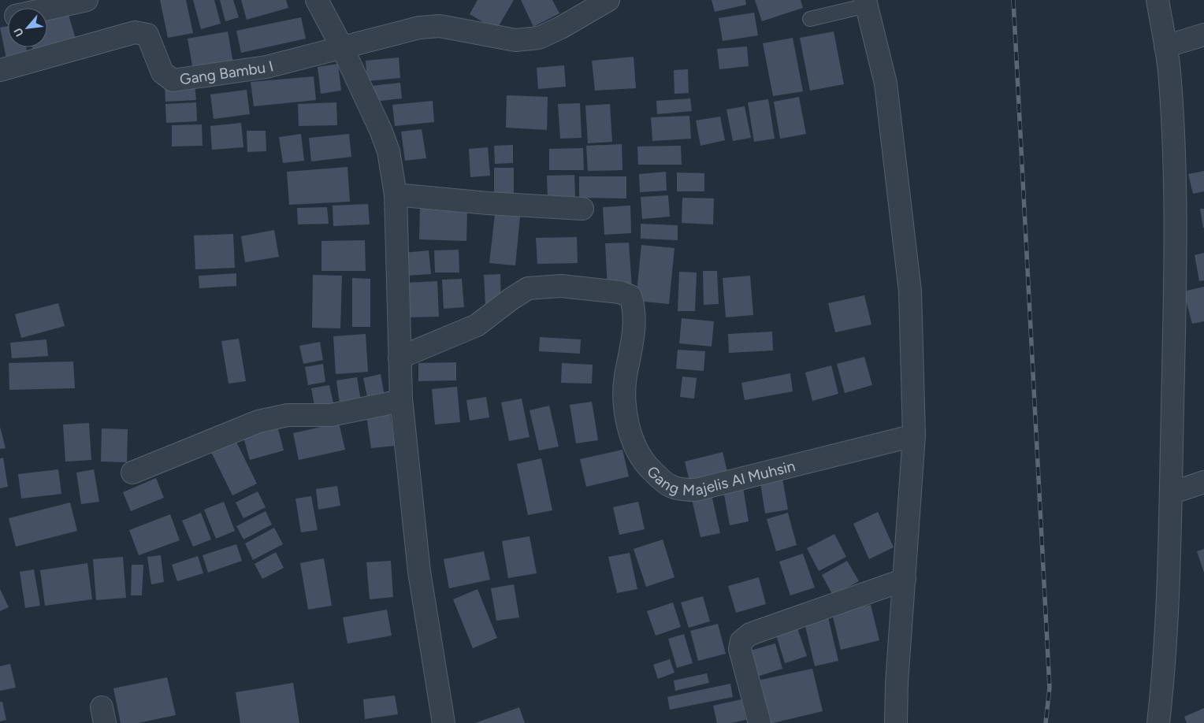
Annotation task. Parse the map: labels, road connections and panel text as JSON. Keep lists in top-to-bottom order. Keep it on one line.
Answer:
{"streets":{"street":["Gang Bambu I","Gang Majelis Al Muhsin"]},"north":"bottom left"}
